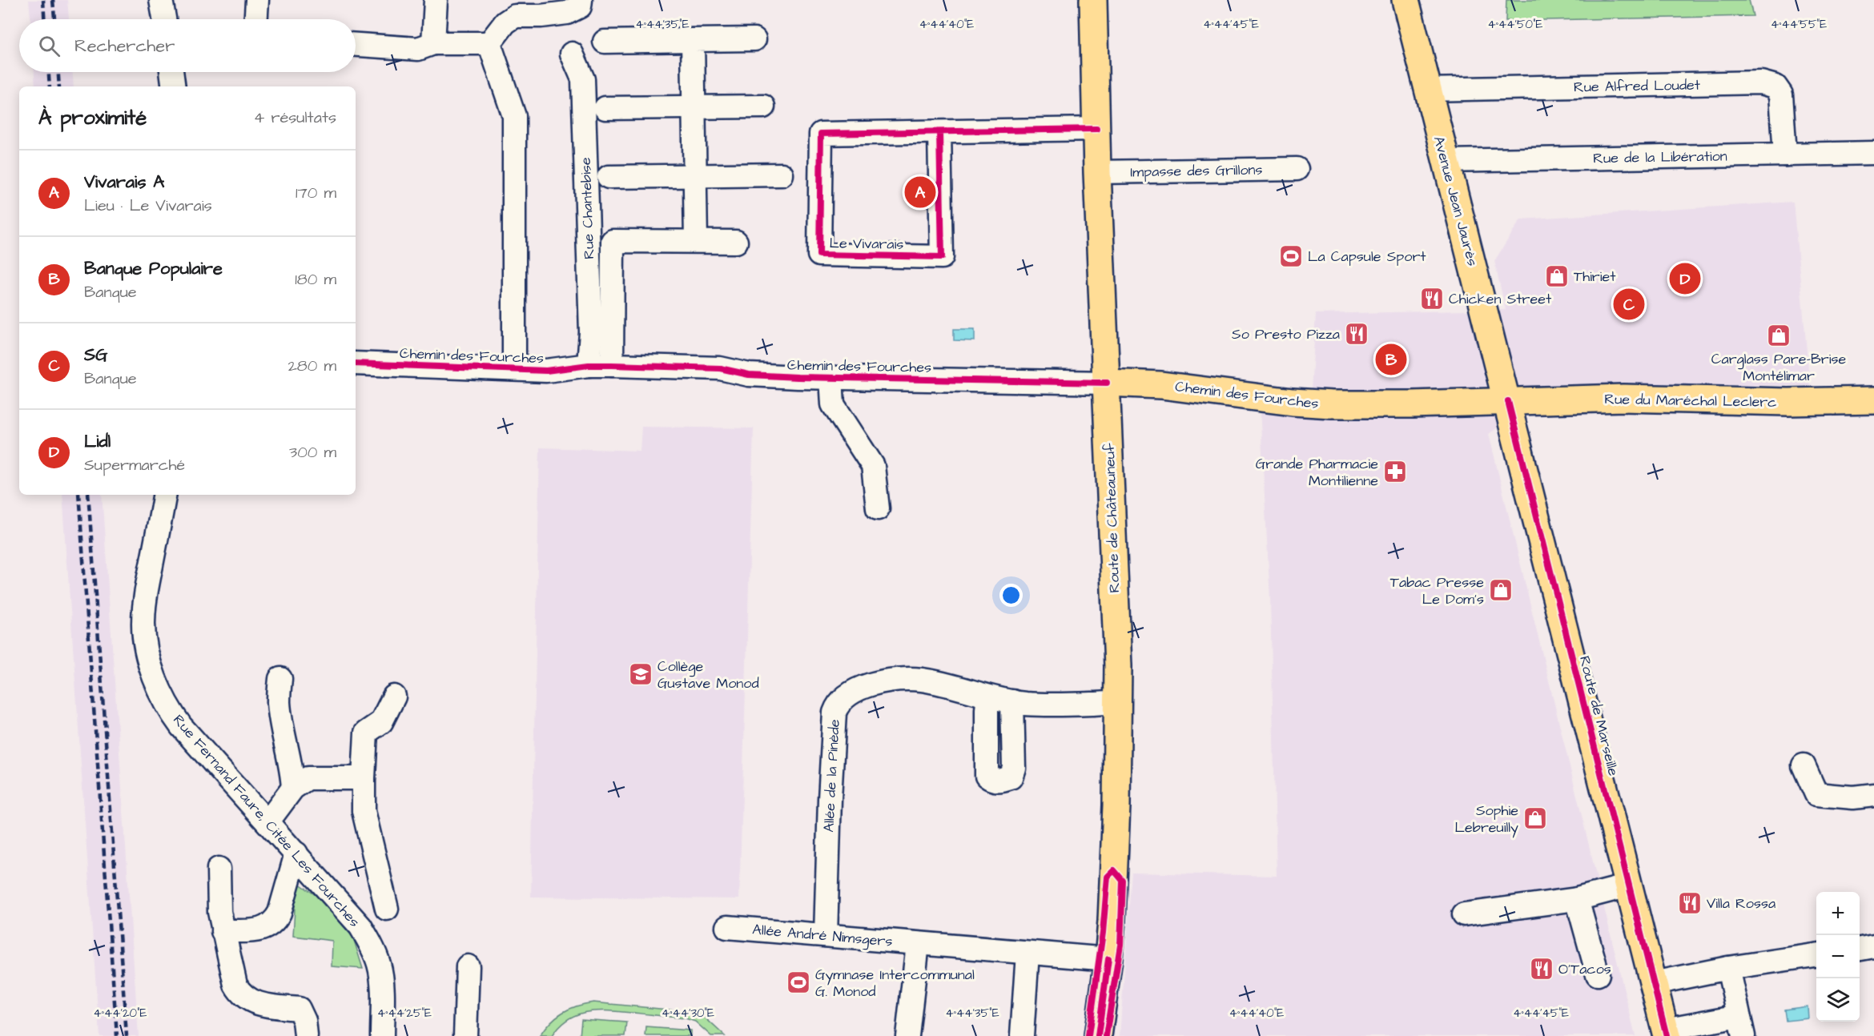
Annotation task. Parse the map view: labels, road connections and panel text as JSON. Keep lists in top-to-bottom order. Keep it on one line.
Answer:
{"streets":{"main road":["Avenue Jean Jaurès","Chemin des Fourches","Rue du Maréchal Leclerc","Route de Châteauneuf","Route de Marseille"],"street":["Rue Alfred Loudet","Rue de la Libération","Impasse des Grillons","Rue Chantebise","Le Vivarais","Allée de la Pinède","Rue Fernand Faure, Citée Les Fourches","Allée André Nimsgers"]},"crossings":[["Rue Alfred Loudet","Rue de la Libération"],["Rue Alfred Loudet","Avenue Jean Jaurès"],["Rue de la Libération","Avenue Jean Jaurès"],["Impasse des Grillons","Route de Châteauneuf"],["Avenue Jean Jaurès","Chemin des Fourches"],["Avenue Jean Jaurès","Rue du Maréchal Leclerc"],["Avenue Jean Jaurès","Route de Marseille"],["Rue Chantebise","Chemin des Fourches"],["Le Vivarais","Route de Châteauneuf"],["Chemin des Fourches","Rue du Maréchal Leclerc"],["Chemin des Fourches","Route de Châteauneuf"],["Chemin des Fourches","Route de Marseille"],["Rue du Maréchal Leclerc","Route de Marseille"],["Route de Châteauneuf","Allée de la Pinède"],["Route de Châteauneuf","Allée André Nimsgers"],["Allée de la Pinède","Allée André Nimsgers"]],"places":{"sports":["La Capsule Sport","Gymnase Intercommunal G. Monod"],"shop":["Thiriet","Carglass Pare-Brise Montélimar","Tabac Presse Le Dom's","Sophie Lebreuilly"],"restaurant":["Chicken Street","So Presto Pizza","Villa Rossa","O'Tacos"],"pharmacy":["Grande Pharmacie Montilienne"],"school or university":["Collège Gustave Monod"]},"page":{"search":"Rechercher","heading":["À proximité","4 résultats"],"list":[{"mark":"A","name":"Vivarais A","note":"Lieu · Le Vivarais","value":"170 m"},{"mark":"B","name":"Banque Populaire","note":"Banque","value":"180 m"},{"mark":"C","name":"SG","note":"Banque","value":"280 m"},{"mark":"D","name":"Lidl","note":"Supermarché","value":"300 m"}],"pins":["A","D","C","B"],"map_buttons":["+","−"]},"coordinates":["4°44'35\"E","4°44'40\"E","4°44'45\"E","4°44'50\"E","4°44'55\"E","4°44'20\"E","4°44'25\"E","4°44'30\"E"]}
